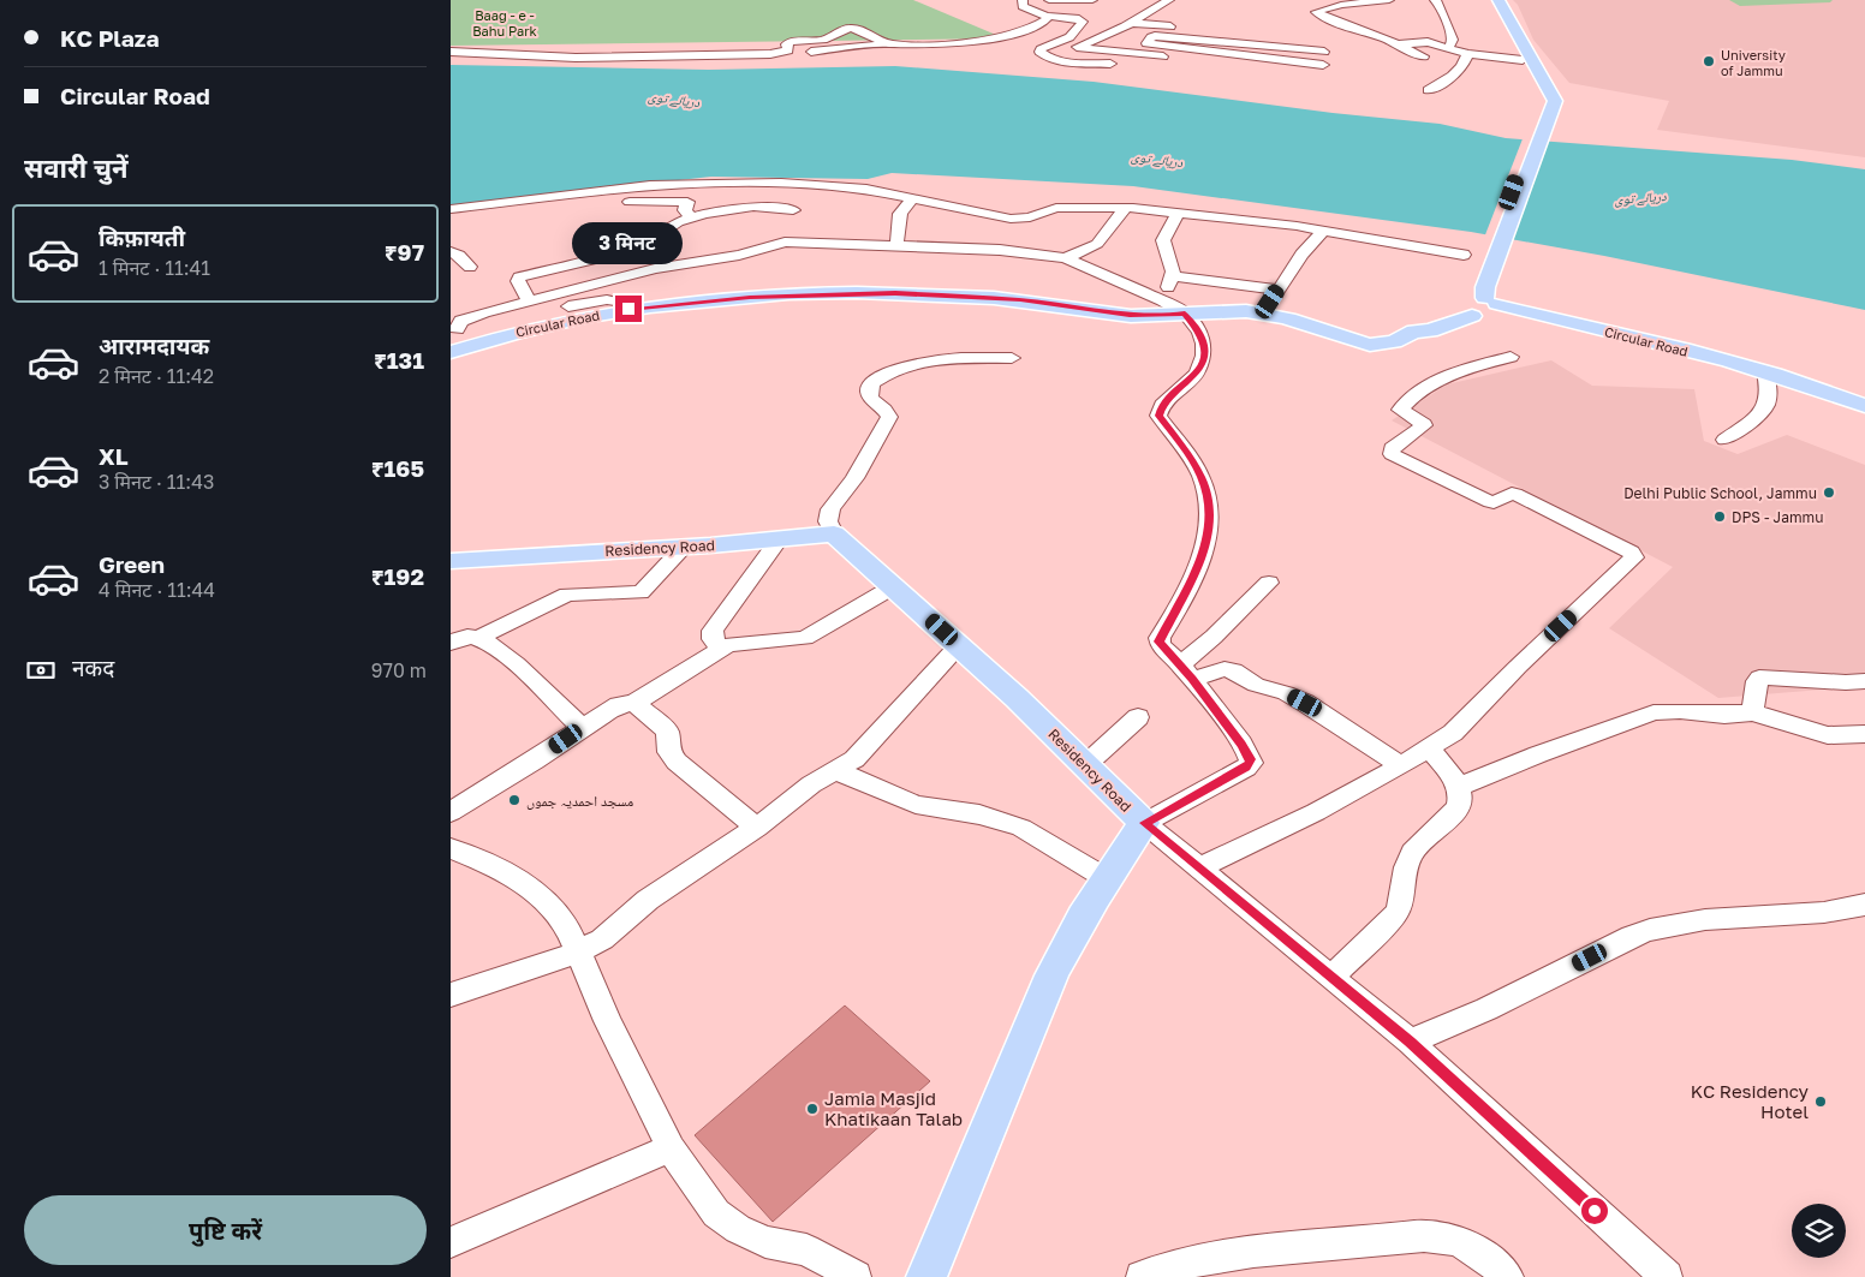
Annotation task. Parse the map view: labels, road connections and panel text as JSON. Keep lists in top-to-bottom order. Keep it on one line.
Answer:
{"streets":{"main road":["Circular Road","Residency Road"]},"water":["دریائے توی"],"parks":["Baag - e - Bahu Park"],"places":["University of Jammu","Delhi Public School, Jammu","DPS - Jammu","مسجد احمدیہ جموں","KC Residency Hotel","Jamia Masjid Khatikaan Talab"],"page":{"banner":["KC Plaza","Circular Road"],"heading":"सवारी चुनें","list":[{"name":"किफ़ायती","note":"1 मिनट · 11:41","value":"₹97"},{"name":"आरामदायक","note":"2 मिनट · 11:42","value":"₹131"},{"name":"XL","note":"3 मिनट · 11:43","value":"₹165"},{"name":"Green","note":"4 मिनट · 11:44","value":"₹192"}],"bubble":"3 मिनट","pay":["नकद","970 m"],"buttons":"पुष्टि करें"}}
